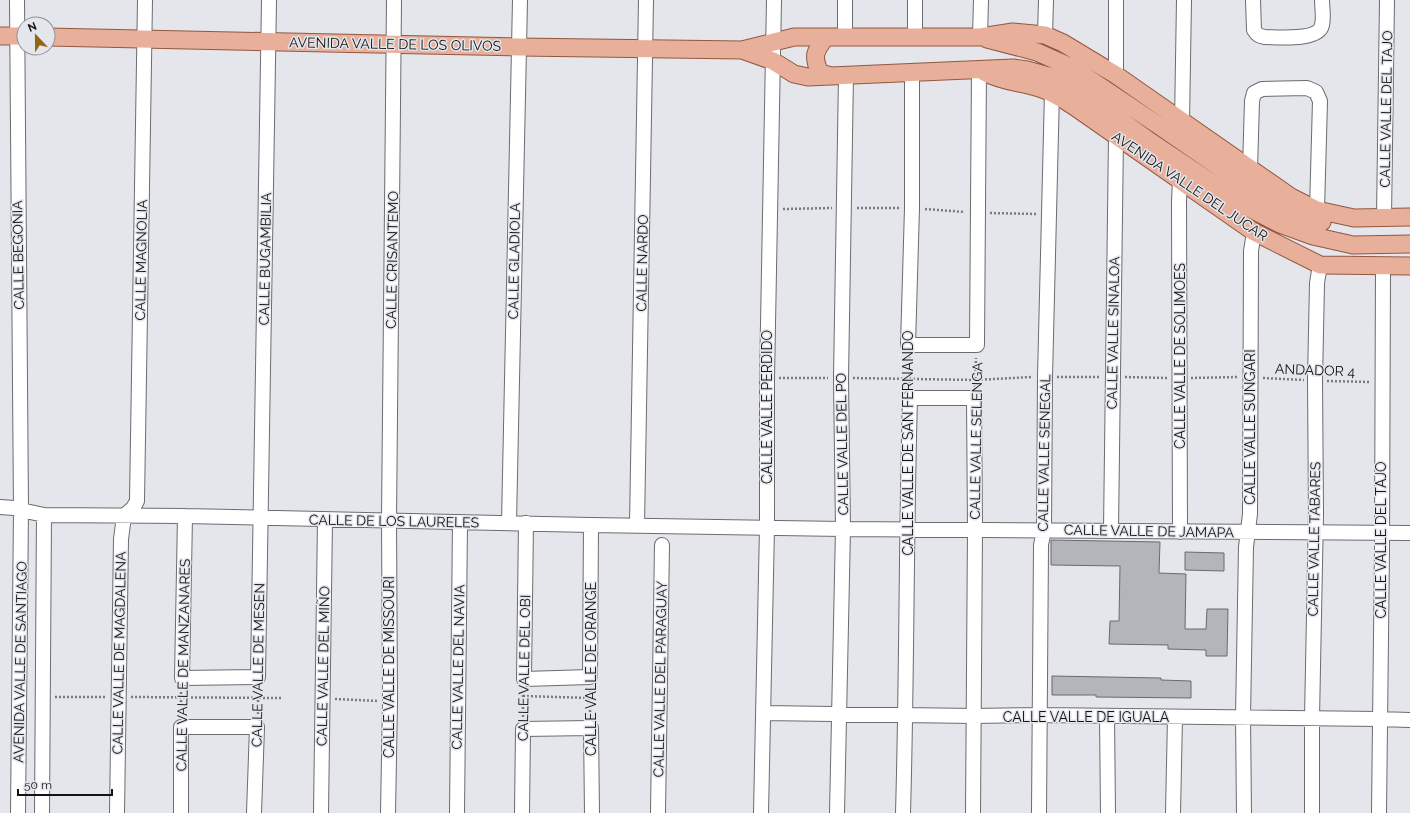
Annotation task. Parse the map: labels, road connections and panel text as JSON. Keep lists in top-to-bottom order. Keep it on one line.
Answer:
{"streets":{"main road":["AVENIDA VALLE DE LOS OLIVOS","AVENIDA VALLE DEL JUCAR"],"street":["CALLE VALLE DEL TAJO","CALLE BEGONIA","CALLE BUGAMBILIA","CALLE MAGNOLIA","CALLE CRISANTEMO","CALLE GLADIOLA","CALLE NARDO","CALLE VALLE SINALOA","CALLE VALLE DE SOLIMOES","CALLE VALLE PERDIDO","CALLE VALLE SUNGARI","CALLE VALLE SELENGA","CALLE VALLE DE SAN FERNANDO","CALLE VALLE DEL PO","CALLE VALLE SENEGAL","CALLE DE LOS LAURELES","CALLE VALLE DE JAMAPA","CALLE VALLE TABARES","CALLE VALLE DE MAGDALENA","AVENIDA VALLE DE SANTIAGO","CALLE VALLE DE MANZANARES","CALLE VALLE DE MESEN","CALLE VALLE DEL MIÑO","CALLE VALLE DE MISSOURI","CALLE VALLE DEL NAVIA","CALLE VALLE DEL OBI","CALLE VALLE DE ORANGE","CALLE VALLE DEL PARAGUAY","CALLE VALLE DE IGUALA"],"path":["ANDADOR 4"]},"crossings":[["AVENIDA VALLE DE LOS OLIVOS","AVENIDA VALLE DEL JUCAR"],["AVENIDA VALLE DE LOS OLIVOS","CALLE BUGAMBILIA"],["AVENIDA VALLE DE LOS OLIVOS","CALLE MAGNOLIA"],["AVENIDA VALLE DE LOS OLIVOS","CALLE CRISANTEMO"],["AVENIDA VALLE DE LOS OLIVOS","CALLE GLADIOLA"],["AVENIDA VALLE DE LOS OLIVOS","CALLE NARDO"],["AVENIDA VALLE DE LOS OLIVOS","CALLE VALLE PERDIDO"],["CALLE VALLE DEL TAJO","AVENIDA VALLE DEL JUCAR"],["CALLE VALLE DEL TAJO","ANDADOR 4"],["CALLE VALLE DEL TAJO","CALLE VALLE DE JAMAPA"],["CALLE VALLE DEL TAJO","CALLE VALLE DE IGUALA"],["AVENIDA VALLE DEL JUCAR","CALLE VALLE SINALOA"],["AVENIDA VALLE DEL JUCAR","CALLE VALLE DE SOLIMOES"],["AVENIDA VALLE DEL JUCAR","CALLE VALLE PERDIDO"],["AVENIDA VALLE DEL JUCAR","CALLE VALLE SUNGARI"],["AVENIDA VALLE DEL JUCAR","CALLE VALLE SELENGA"],["AVENIDA VALLE DEL JUCAR","CALLE VALLE DE SAN FERNANDO"],["AVENIDA VALLE DEL JUCAR","CALLE VALLE DEL PO"],["AVENIDA VALLE DEL JUCAR","CALLE VALLE SENEGAL"],["AVENIDA VALLE DEL JUCAR","CALLE VALLE TABARES"],["CALLE BEGONIA","CALLE DE LOS LAURELES"],["CALLE BEGONIA","AVENIDA VALLE DE SANTIAGO"],["CALLE BUGAMBILIA","CALLE DE LOS LAURELES"],["CALLE BUGAMBILIA","CALLE VALLE DE MESEN"],["CALLE MAGNOLIA","CALLE DE LOS LAURELES"],["CALLE MAGNOLIA","CALLE VALLE DE MAGDALENA"],["CALLE CRISANTEMO","CALLE DE LOS LAURELES"],["CALLE CRISANTEMO","CALLE VALLE DE MISSOURI"],["CALLE GLADIOLA","CALLE DE LOS LAURELES"],["CALLE NARDO","CALLE DE LOS LAURELES"],["CALLE VALLE SINALOA","ANDADOR 4"],["CALLE VALLE SINALOA","CALLE VALLE DE JAMAPA"],["CALLE VALLE DE SOLIMOES","ANDADOR 4"],["CALLE VALLE DE SOLIMOES","CALLE VALLE DE JAMAPA"],["ANDADOR 4","CALLE VALLE PERDIDO"],["ANDADOR 4","CALLE VALLE SUNGARI"],["ANDADOR 4","CALLE VALLE SELENGA"],["ANDADOR 4","CALLE VALLE DE SAN FERNANDO"],["ANDADOR 4","CALLE VALLE DEL PO"],["ANDADOR 4","CALLE VALLE SENEGAL"],["ANDADOR 4","CALLE VALLE TABARES"],["CALLE VALLE PERDIDO","CALLE DE LOS LAURELES"],["CALLE VALLE PERDIDO","CALLE VALLE DE JAMAPA"],["CALLE VALLE PERDIDO","CALLE VALLE DE IGUALA"],["CALLE VALLE SUNGARI","CALLE VALLE DE JAMAPA"],["CALLE VALLE SUNGARI","CALLE VALLE DE IGUALA"],["CALLE VALLE SELENGA","CALLE VALLE DE JAMAPA"],["CALLE VALLE SELENGA","CALLE VALLE DE IGUALA"],["CALLE VALLE DE SAN FERNANDO","CALLE VALLE DE JAMAPA"],["CALLE VALLE DE SAN FERNANDO","CALLE VALLE DE IGUALA"],["CALLE VALLE DEL PO","CALLE VALLE DE JAMAPA"],["CALLE VALLE DEL PO","CALLE VALLE DE IGUALA"],["CALLE VALLE SENEGAL","CALLE VALLE DE JAMAPA"],["CALLE VALLE SENEGAL","CALLE VALLE DE IGUALA"],["CALLE DE LOS LAURELES","CALLE VALLE DE JAMAPA"],["CALLE DE LOS LAURELES","CALLE VALLE DE MAGDALENA"],["CALLE DE LOS LAURELES","AVENIDA VALLE DE SANTIAGO"],["CALLE DE LOS LAURELES","CALLE VALLE DE MANZANARES"],["CALLE DE LOS LAURELES","CALLE VALLE DE MESEN"],["CALLE DE LOS LAURELES","CALLE VALLE DEL MIÑO"],["CALLE DE LOS LAURELES","CALLE VALLE DE MISSOURI"],["CALLE DE LOS LAURELES","CALLE VALLE DEL NAVIA"],["CALLE DE LOS LAURELES","CALLE VALLE DEL OBI"],["CALLE DE LOS LAURELES","CALLE VALLE DE ORANGE"],["CALLE VALLE DE JAMAPA","CALLE VALLE TABARES"],["CALLE VALLE TABARES","CALLE VALLE DE IGUALA"]],"scale_bar":"50 m","north":"top"}
